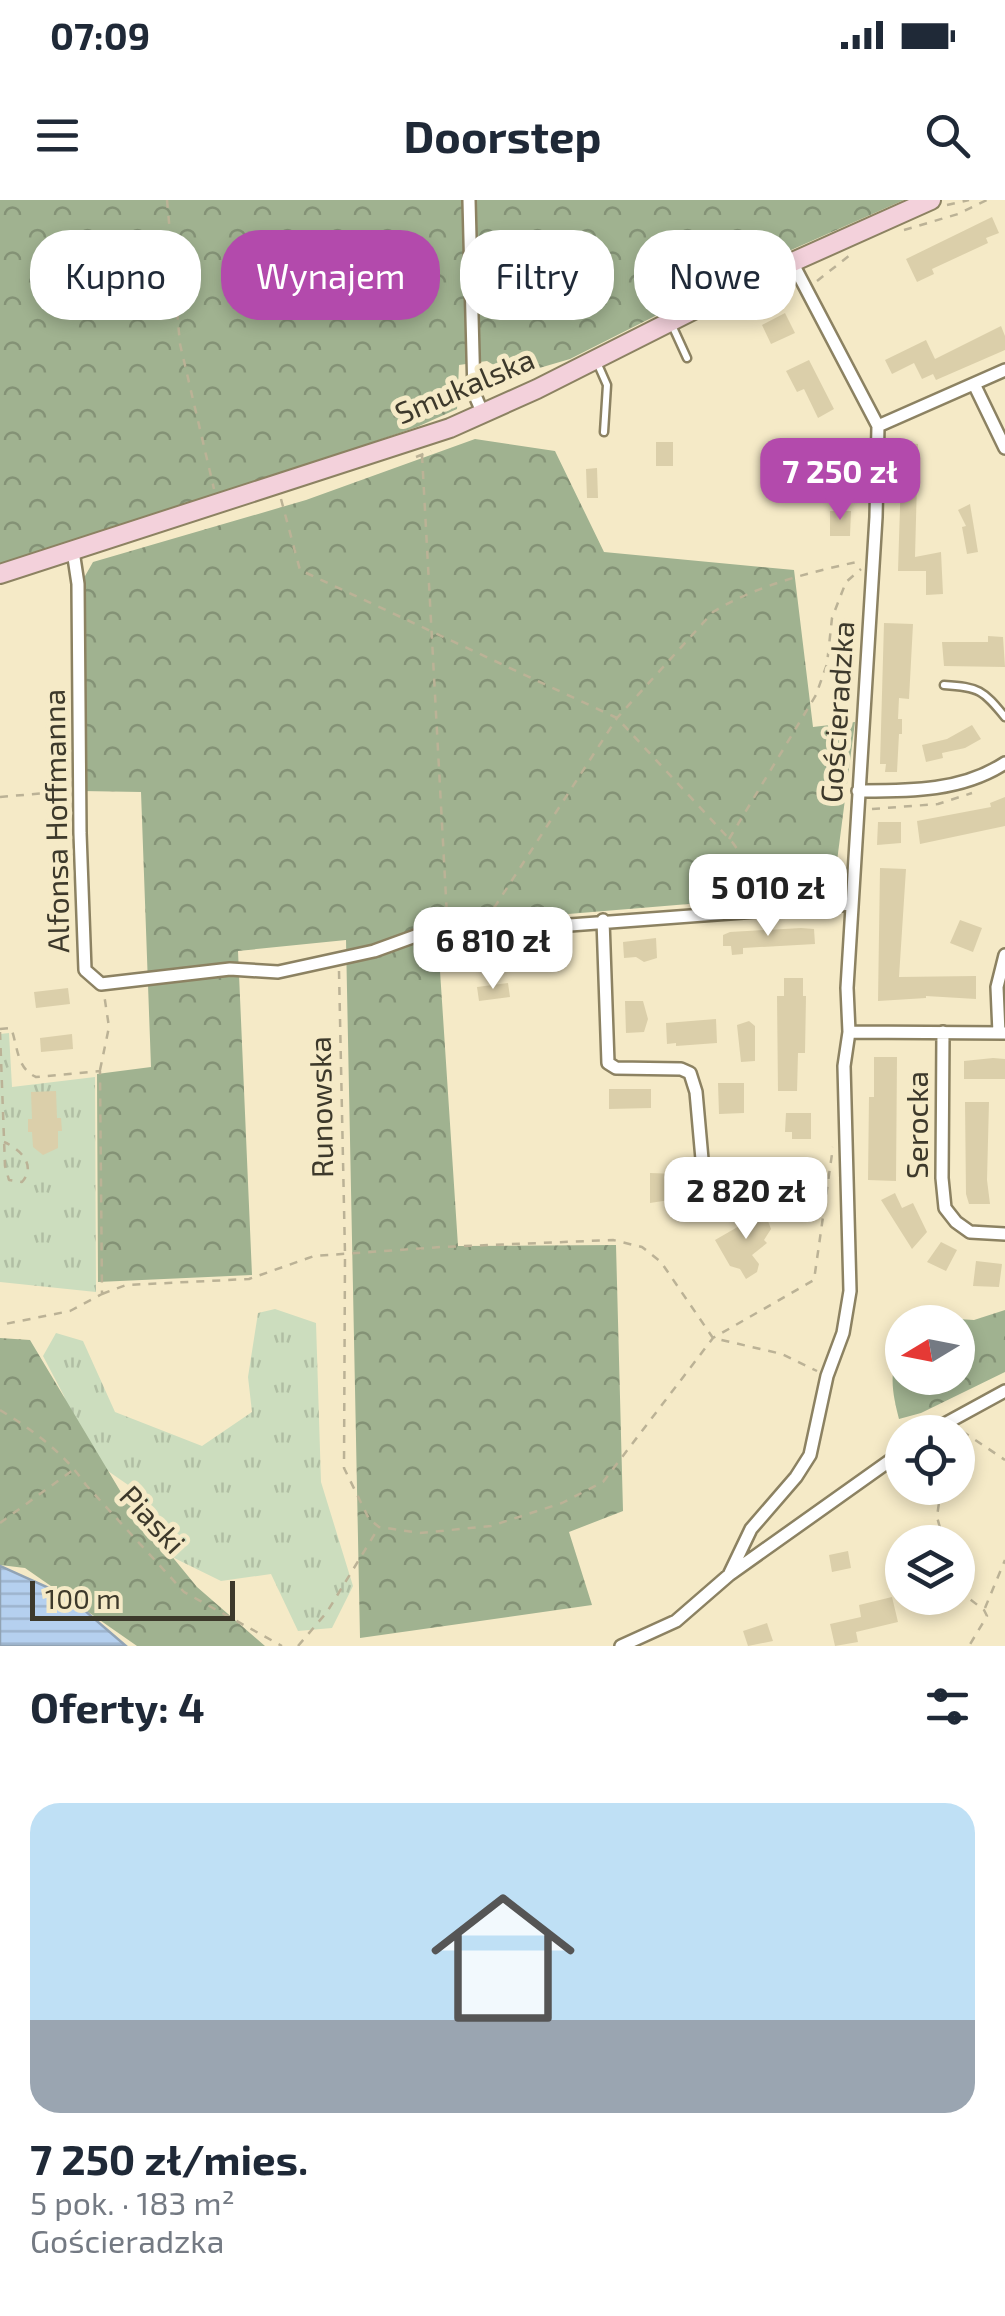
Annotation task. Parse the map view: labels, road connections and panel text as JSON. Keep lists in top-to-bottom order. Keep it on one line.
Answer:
{"streets":{"street":["Smukalska","Gościeradzka","Alfonsa Hoffmanna","Serocka"],"path":["Runowska","Piaski"]},"crossings":[["Smukalska","Alfonsa Hoffmanna"],["Gościeradzka","Alfonsa Hoffmanna"],["Alfonsa Hoffmanna","Runowska"]],"scale_bar":"100 m","north":"left","page":{"status":"07:09","header":"Doorstep","chip":["Kupno","Wynajem","Filtry","Nowe"],"price":["7 250 zł","5 010 zł","6 810 zł","2 820 zł"],"scale":"100 m","heading":"Oferty: 4","list":[{"name":"7 250 zł/mies.","note":"5 pok. · 183 m² · Gościeradzka"}]}}
